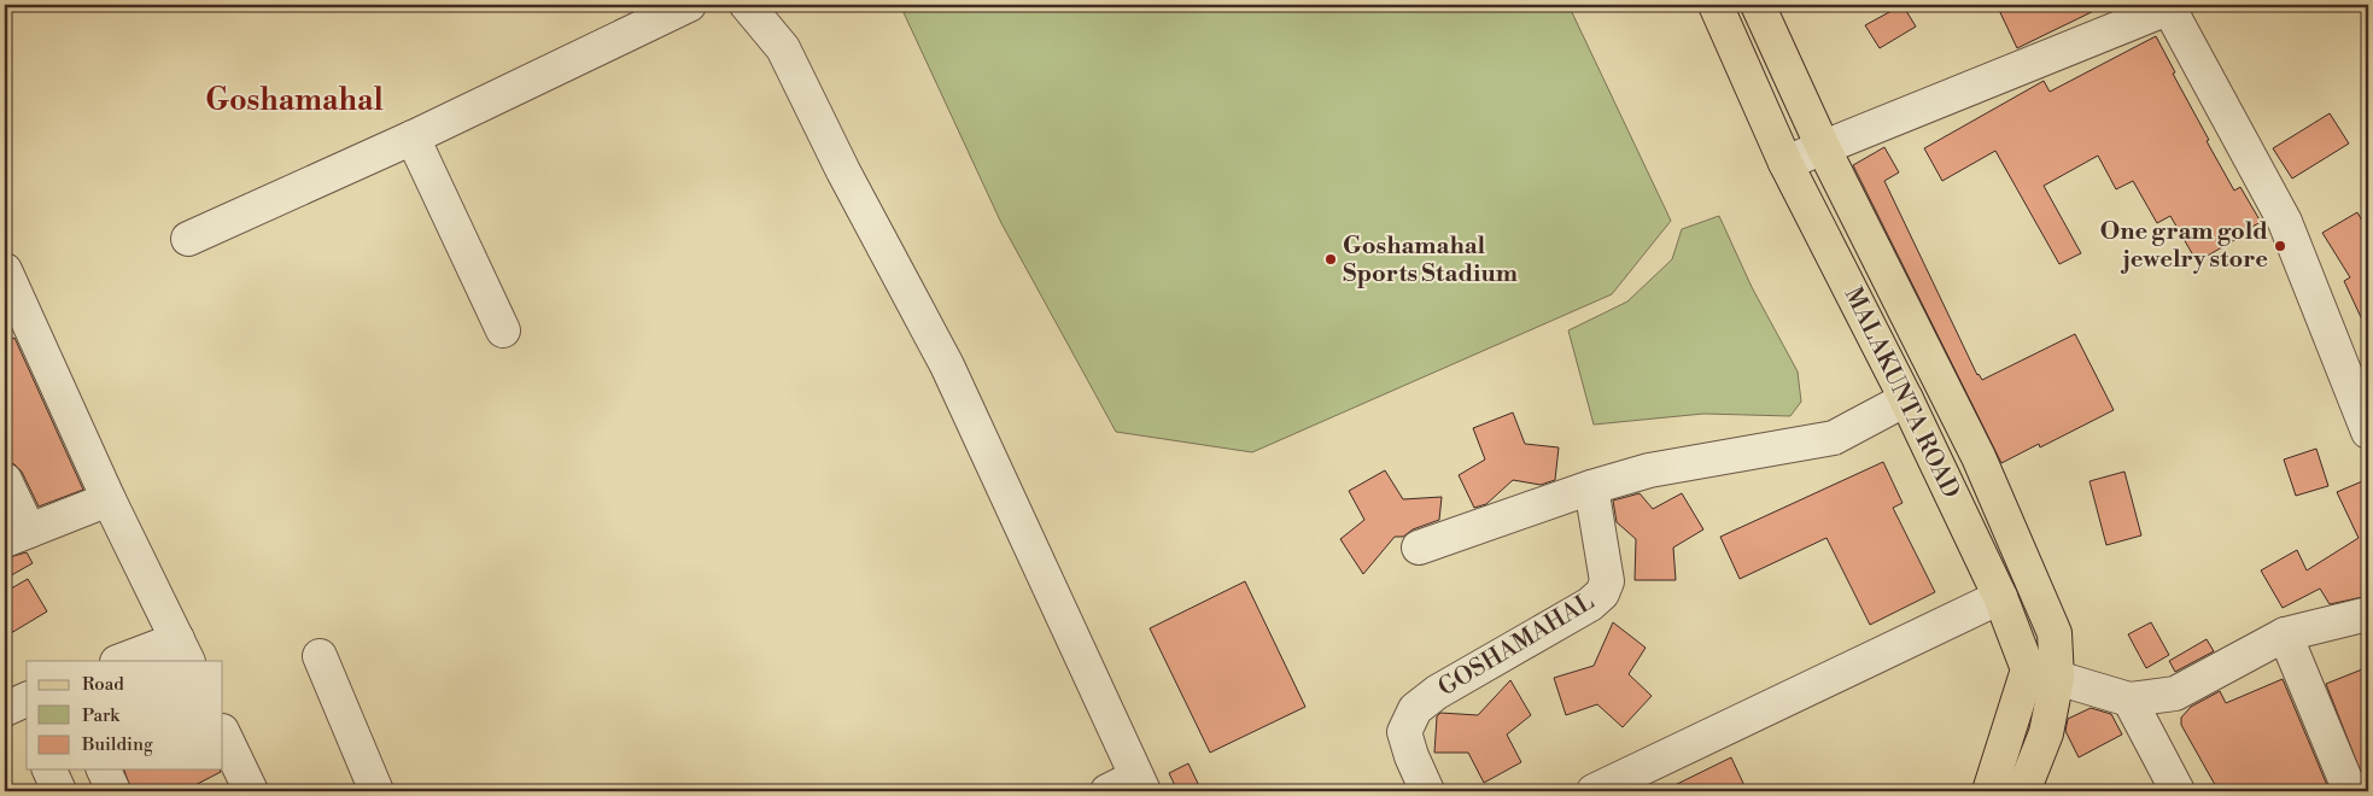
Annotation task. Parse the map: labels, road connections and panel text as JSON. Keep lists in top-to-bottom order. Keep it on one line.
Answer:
{"streets":{"main road":["MALAKUNTA ROAD"],"street":["GOSHAMAHAL"]},"districts":["Goshamahal"],"places":["One gram gold jewelry store","Goshamahal Sports Stadium"],"legend":["Road","Park","Building"]}
